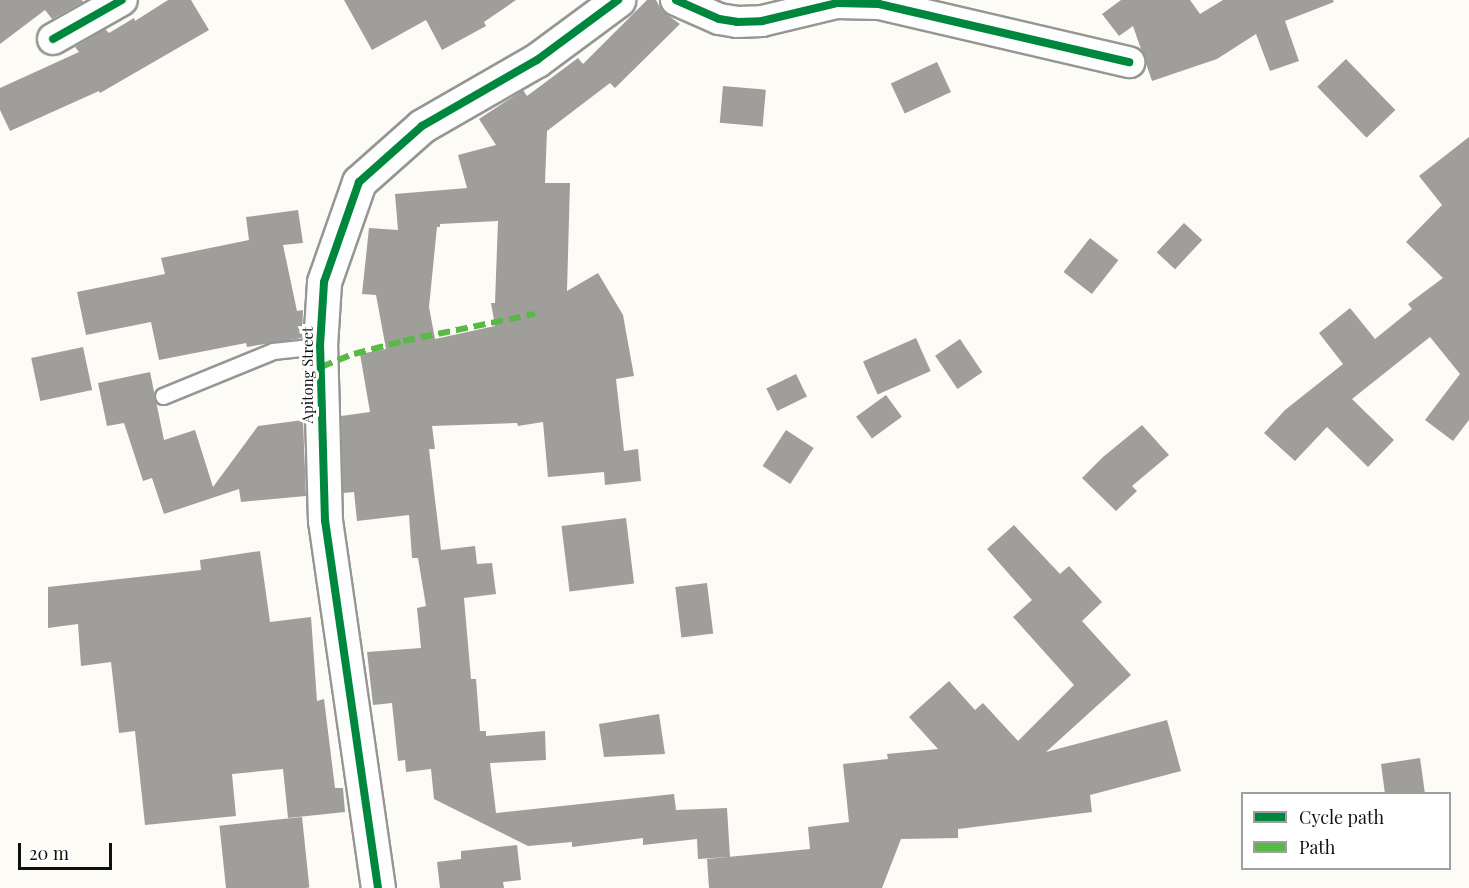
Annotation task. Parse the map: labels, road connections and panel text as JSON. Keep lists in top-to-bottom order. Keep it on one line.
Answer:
{"streets":{"street":["Apitong Street"]},"legend":["Cycle path","Path"],"scale_bar":"20 m"}
